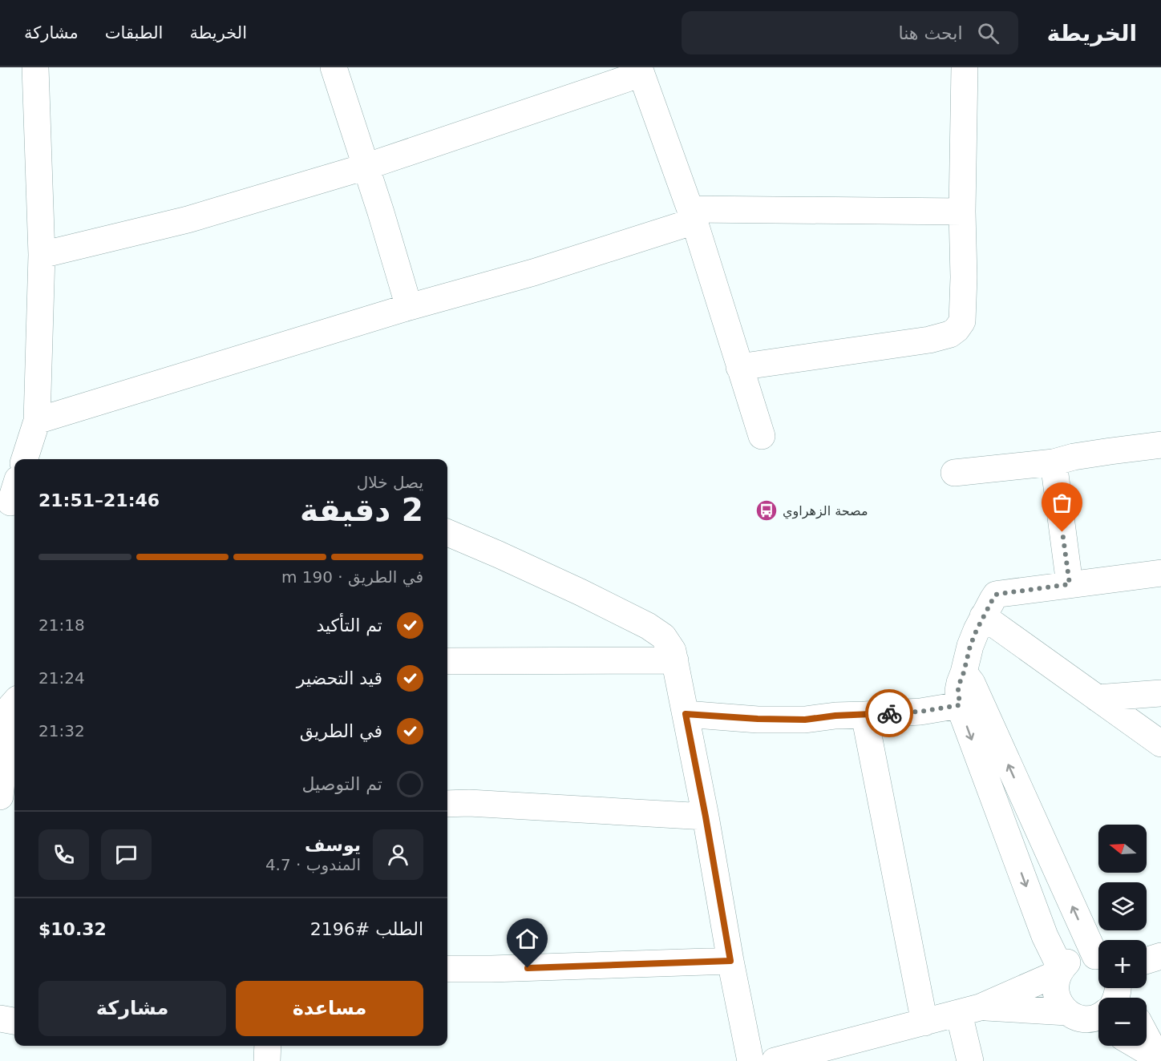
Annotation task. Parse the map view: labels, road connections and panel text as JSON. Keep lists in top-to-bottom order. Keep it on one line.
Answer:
{"places":{"bus stop":["مصحة الزهراوي"]},"north":"left","page":{"header":"الخريطة","search":"ابحث هنا","nav":["الخريطة","الطبقات","مشاركة"],"heading":["2 دقيقة","يصل خلال","21:46–21:51"],"panel":["يوسف","المندوب · 4.7","الطلب #2196","$10.32"],"bar":"في الطريق · 190 m","list":[["تم التأكيد","21:18"],["قيد التحضير","21:24"],["في الطريق","21:32"],"تم التوصيل"],"map_buttons":["+","−"],"buttons":["مساعدة","مشاركة"]}}
